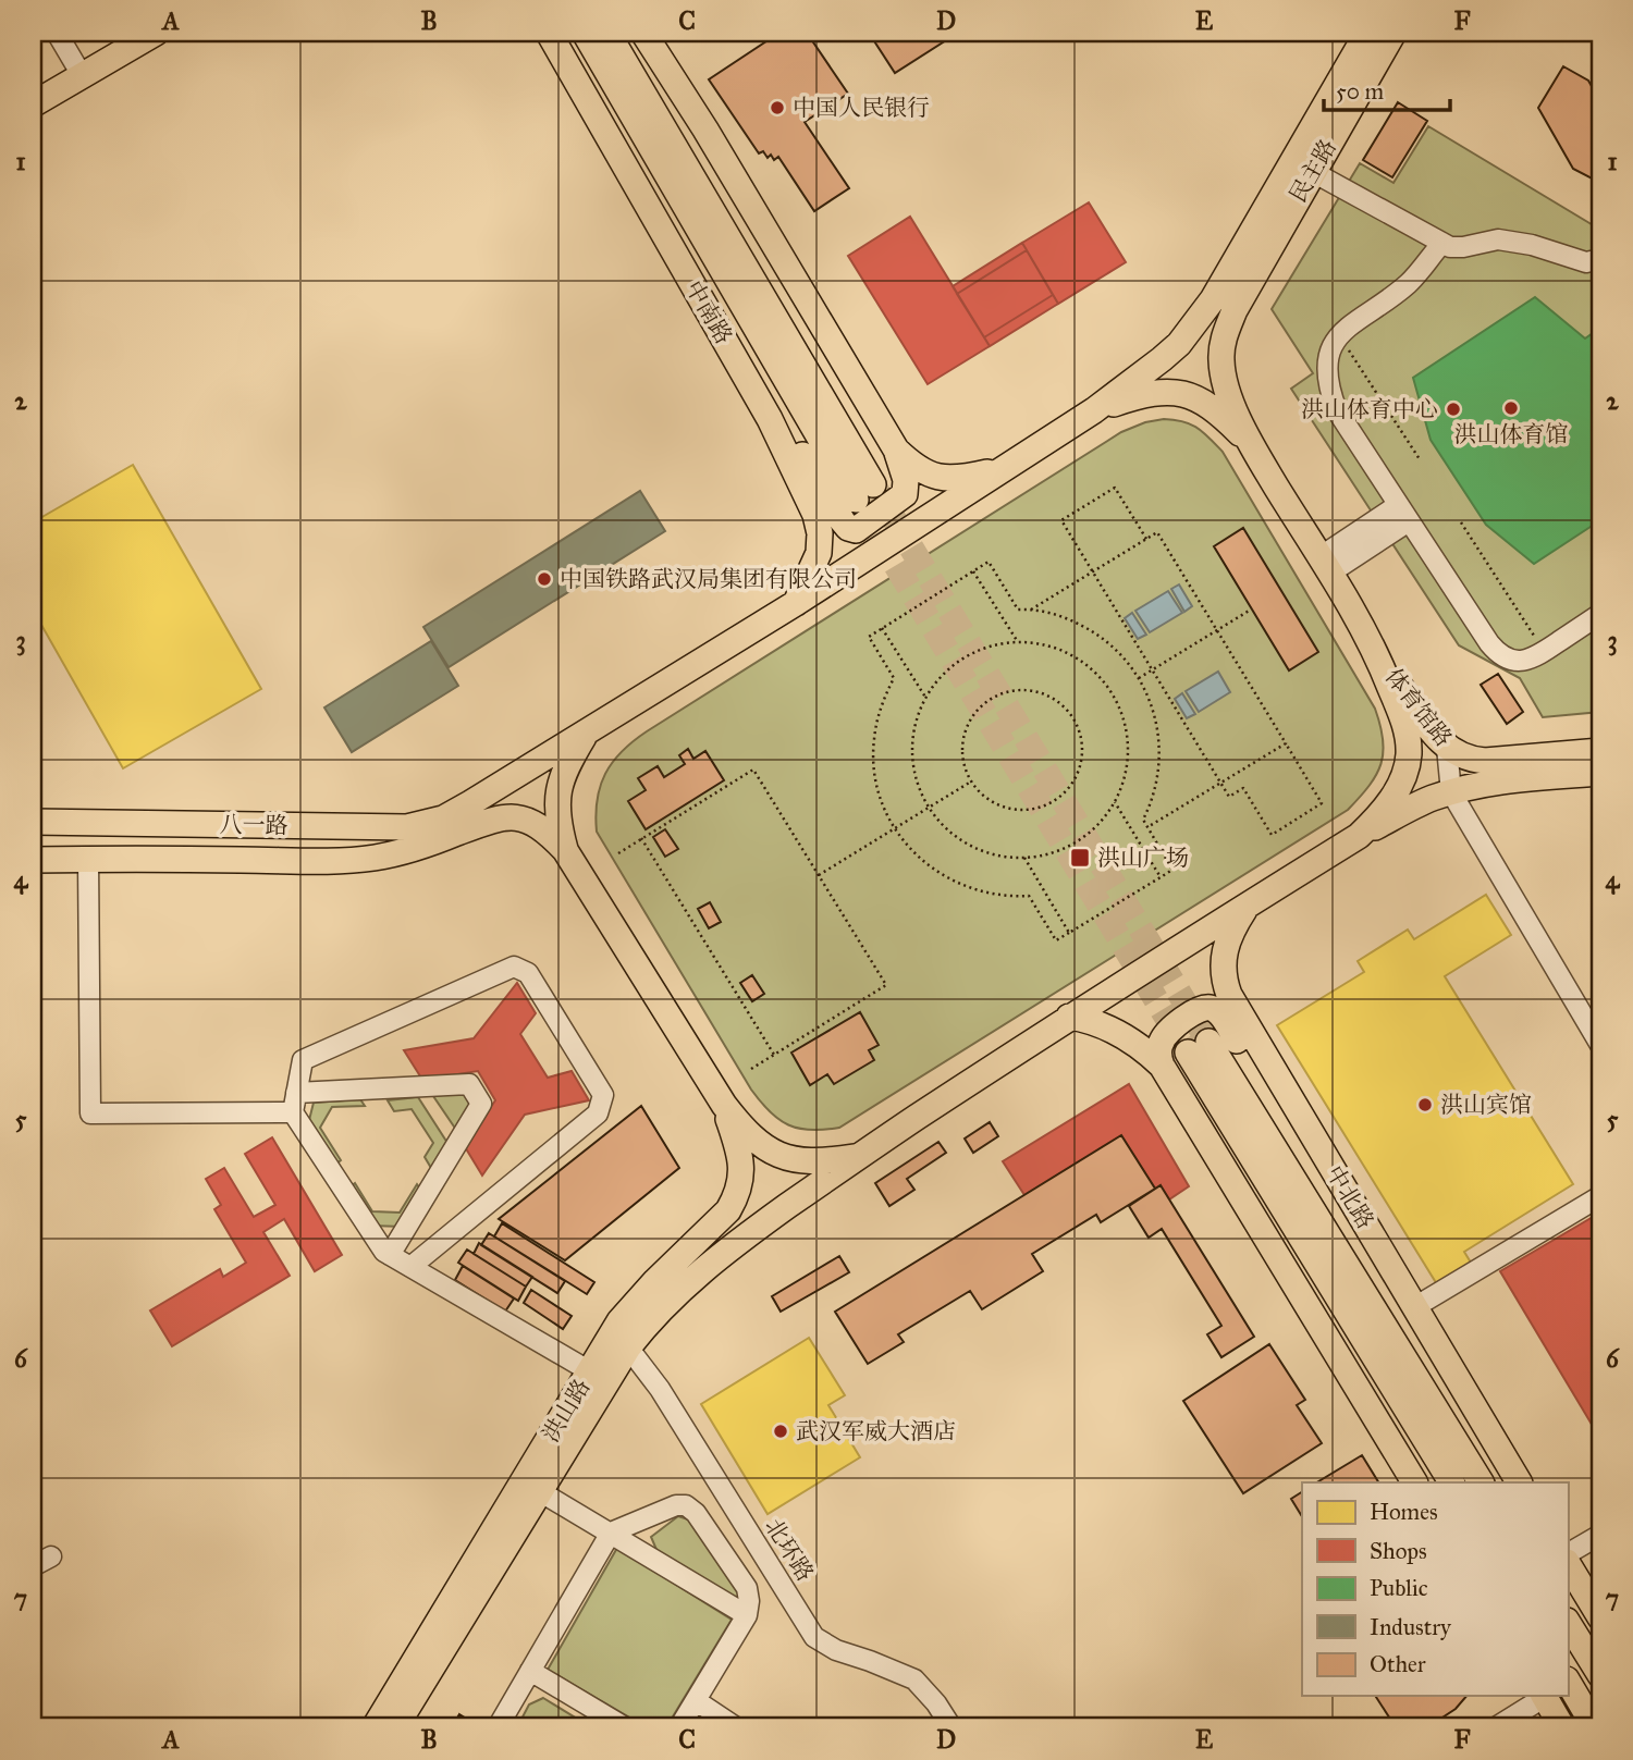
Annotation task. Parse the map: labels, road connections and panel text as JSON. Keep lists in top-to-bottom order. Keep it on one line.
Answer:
{"streets":{"main road":["民主路","中南路","体育馆路","八一路","中北路","洪山路"],"street":["北环路"]},"crossings":[["民主路","八一路"],["中南路","八一路"],["中北路","洪山路"],["洪山路","北环路"]],"places":{"other":["中国人民银行","洪山体育馆","洪山体育中心","中国铁路武汉局集团有限公司","洪山宾馆","武汉军威大酒店"],"transit":["洪山广场"]},"legend":["Homes","Shops","Public","Industry","Other"],"scale_bar":"50 m","grid":{"columns":["A","B","C","D","E","F"],"rows":["1","2","3","4","5","6","7"]}}
